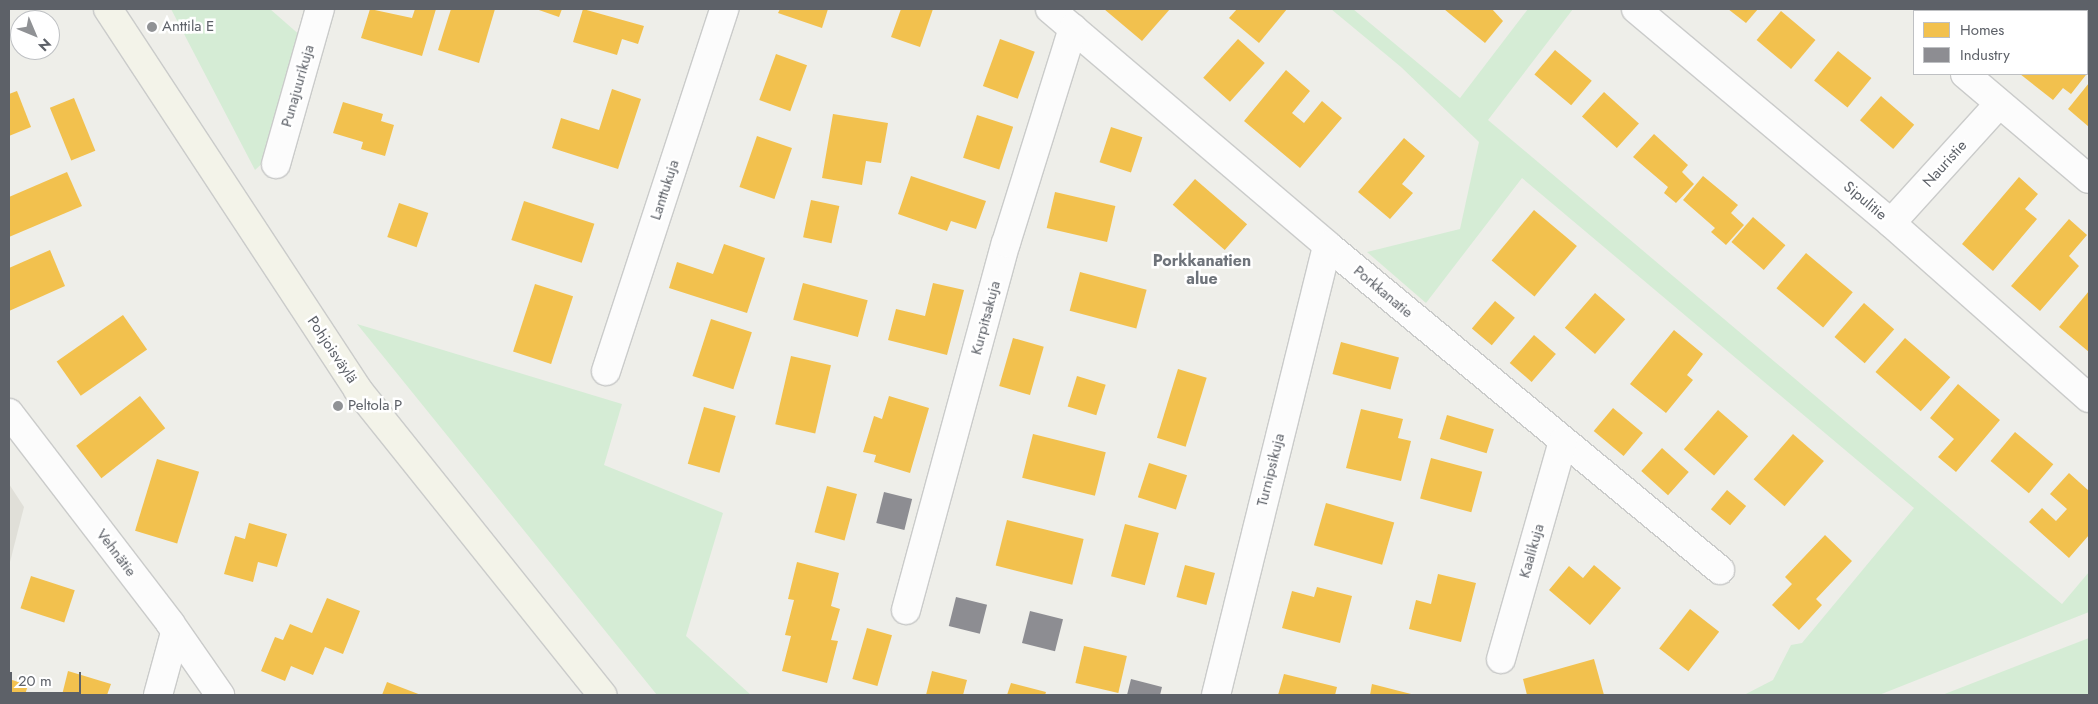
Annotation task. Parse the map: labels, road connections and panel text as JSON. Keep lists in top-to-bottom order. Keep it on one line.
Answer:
{"streets":{"main road":["Pohjoisväylä"],"street":["Punajuurikuja","Nauristie","Lanttukuja","Sipulitie","Porkkanatie","Kurpitsakuja","Turnipsikuja","Kaalikuja","Vehnätie"]},"crossings":[["Nauristie","Sipulitie"],["Porkkanatie","Kurpitsakuja"],["Porkkanatie","Turnipsikuja"],["Porkkanatie","Kaalikuja"]],"districts":["Porkkanatien alue"],"places":["Anttila E","Peltola P"],"legend":["Homes","Industry"],"scale_bar":"20 m","north":"bottom right"}
